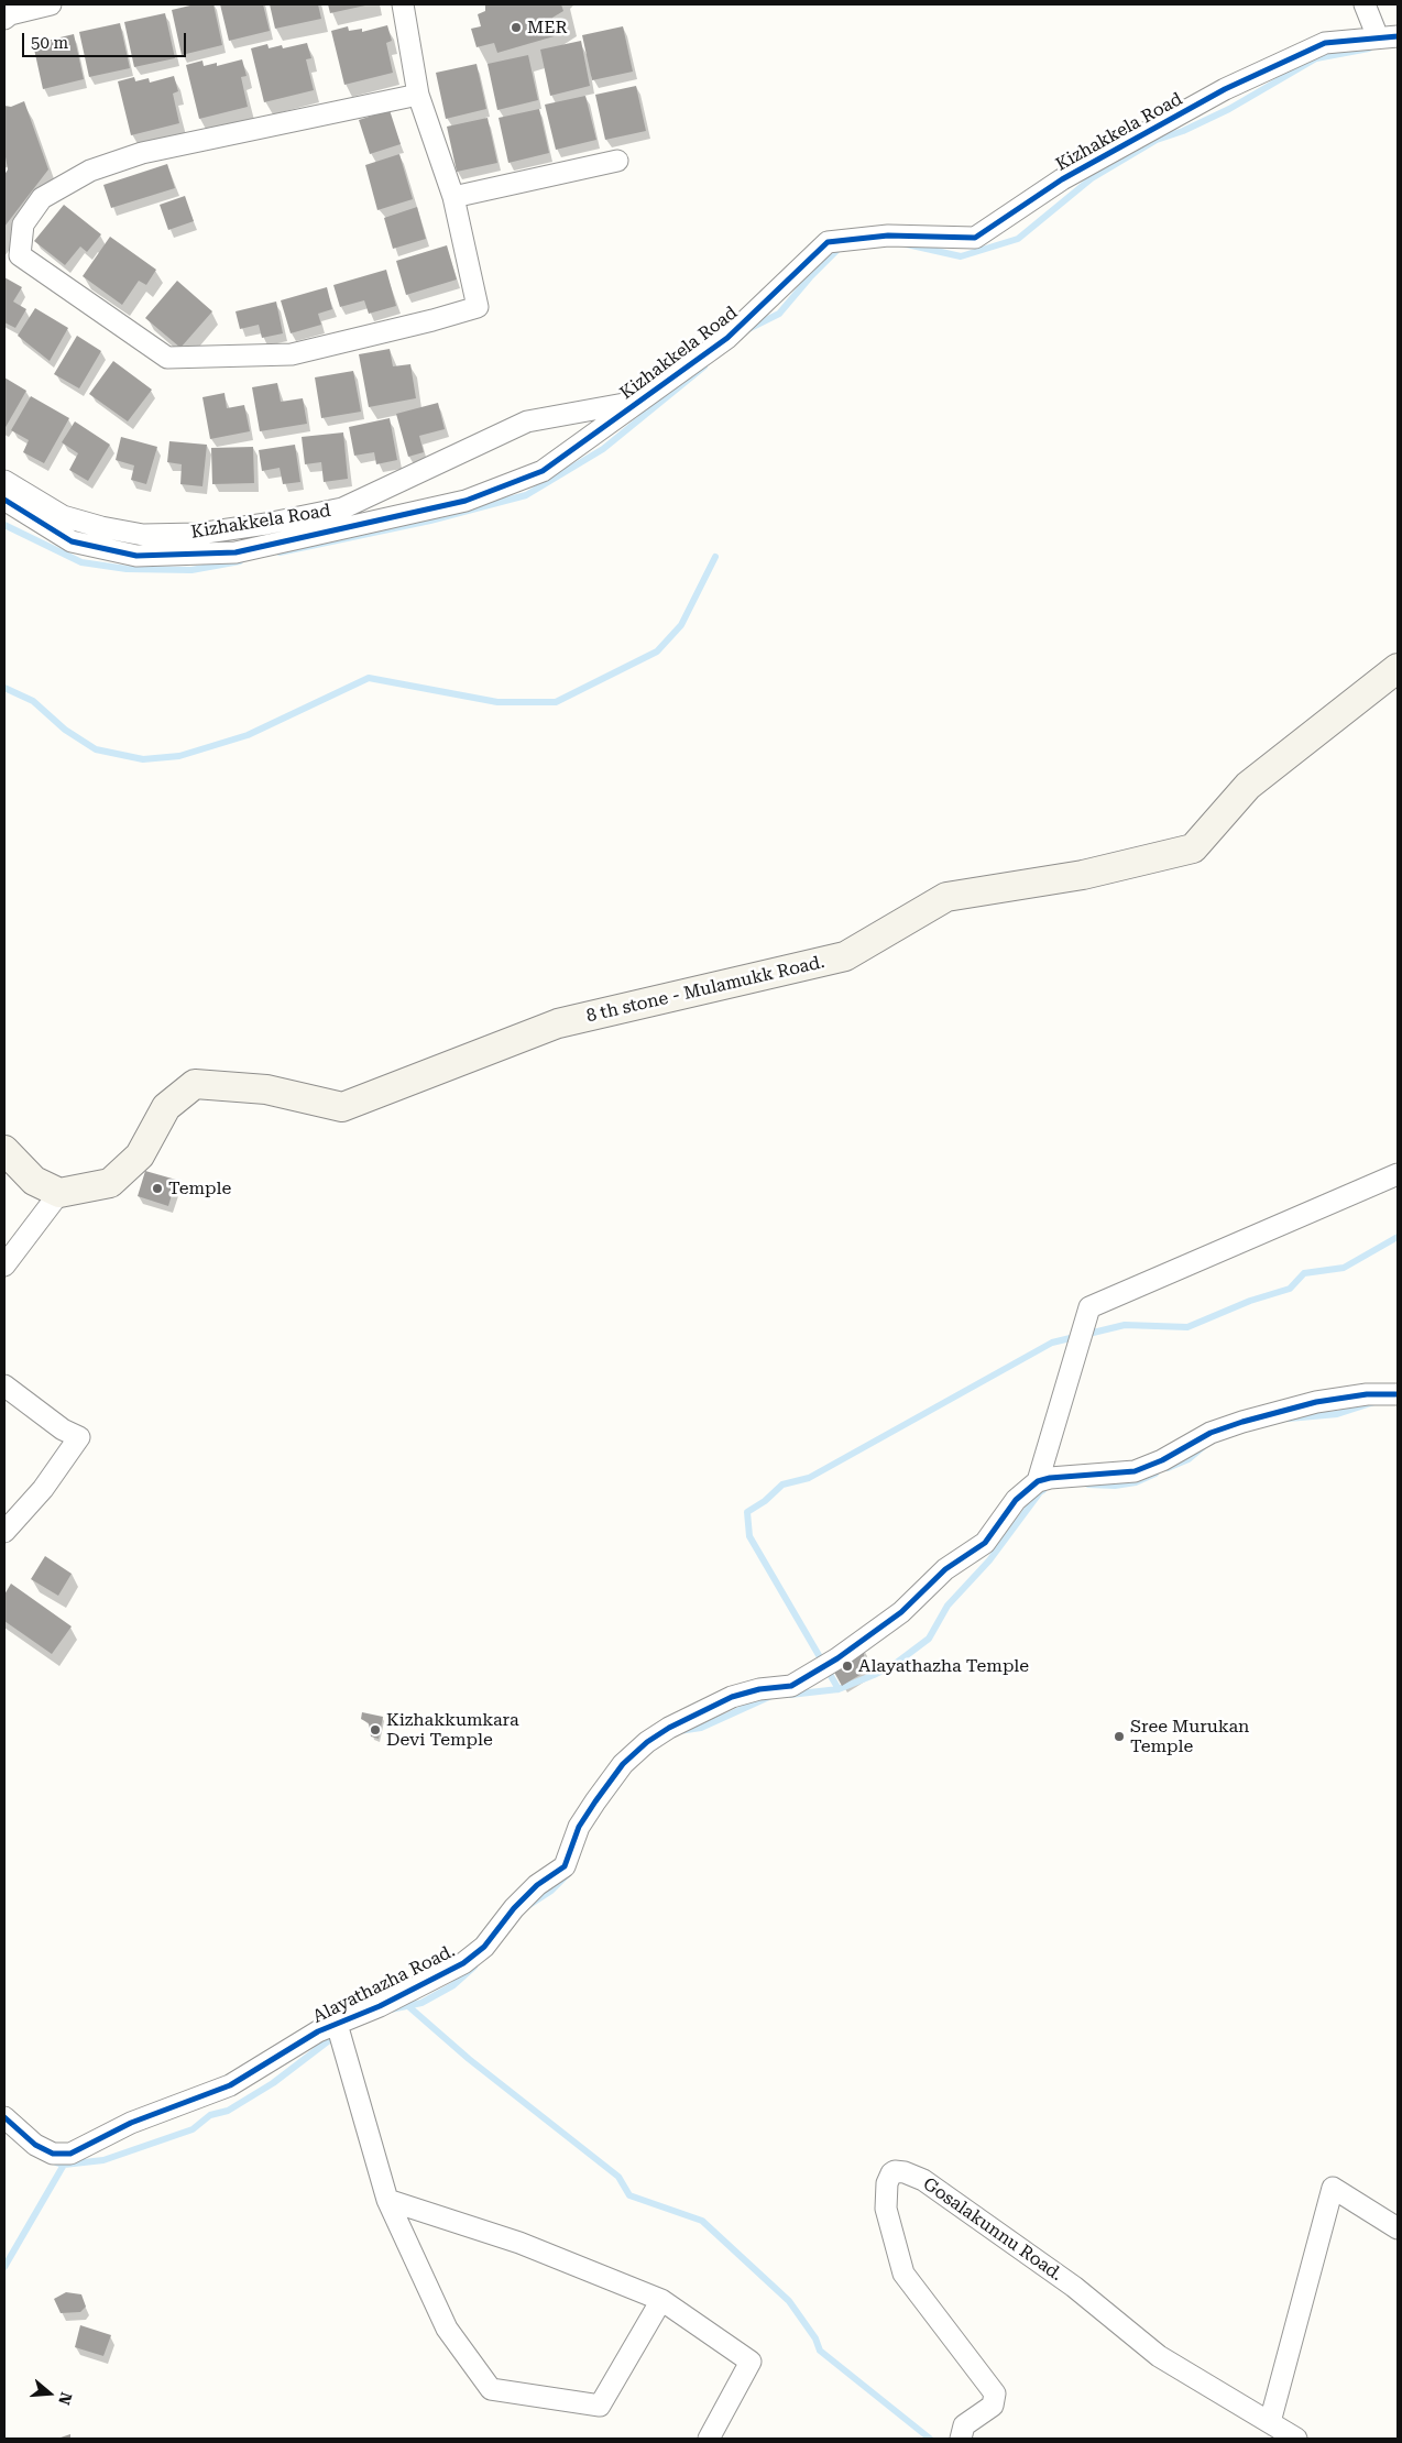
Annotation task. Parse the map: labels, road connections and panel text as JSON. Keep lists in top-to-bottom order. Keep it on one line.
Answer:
{"streets":{"main road":["8 th stone - Mulamukk Road."],"street":["Kizhakkela Road","Alayathazha Road.","Gosalakunnu Road."]},"places":["MER","Temple","Alayathazha Temple","Kizhakkumkara Devi Temple","Sree Murukan Temple"],"scale_bar":"50 m","north":"right"}
